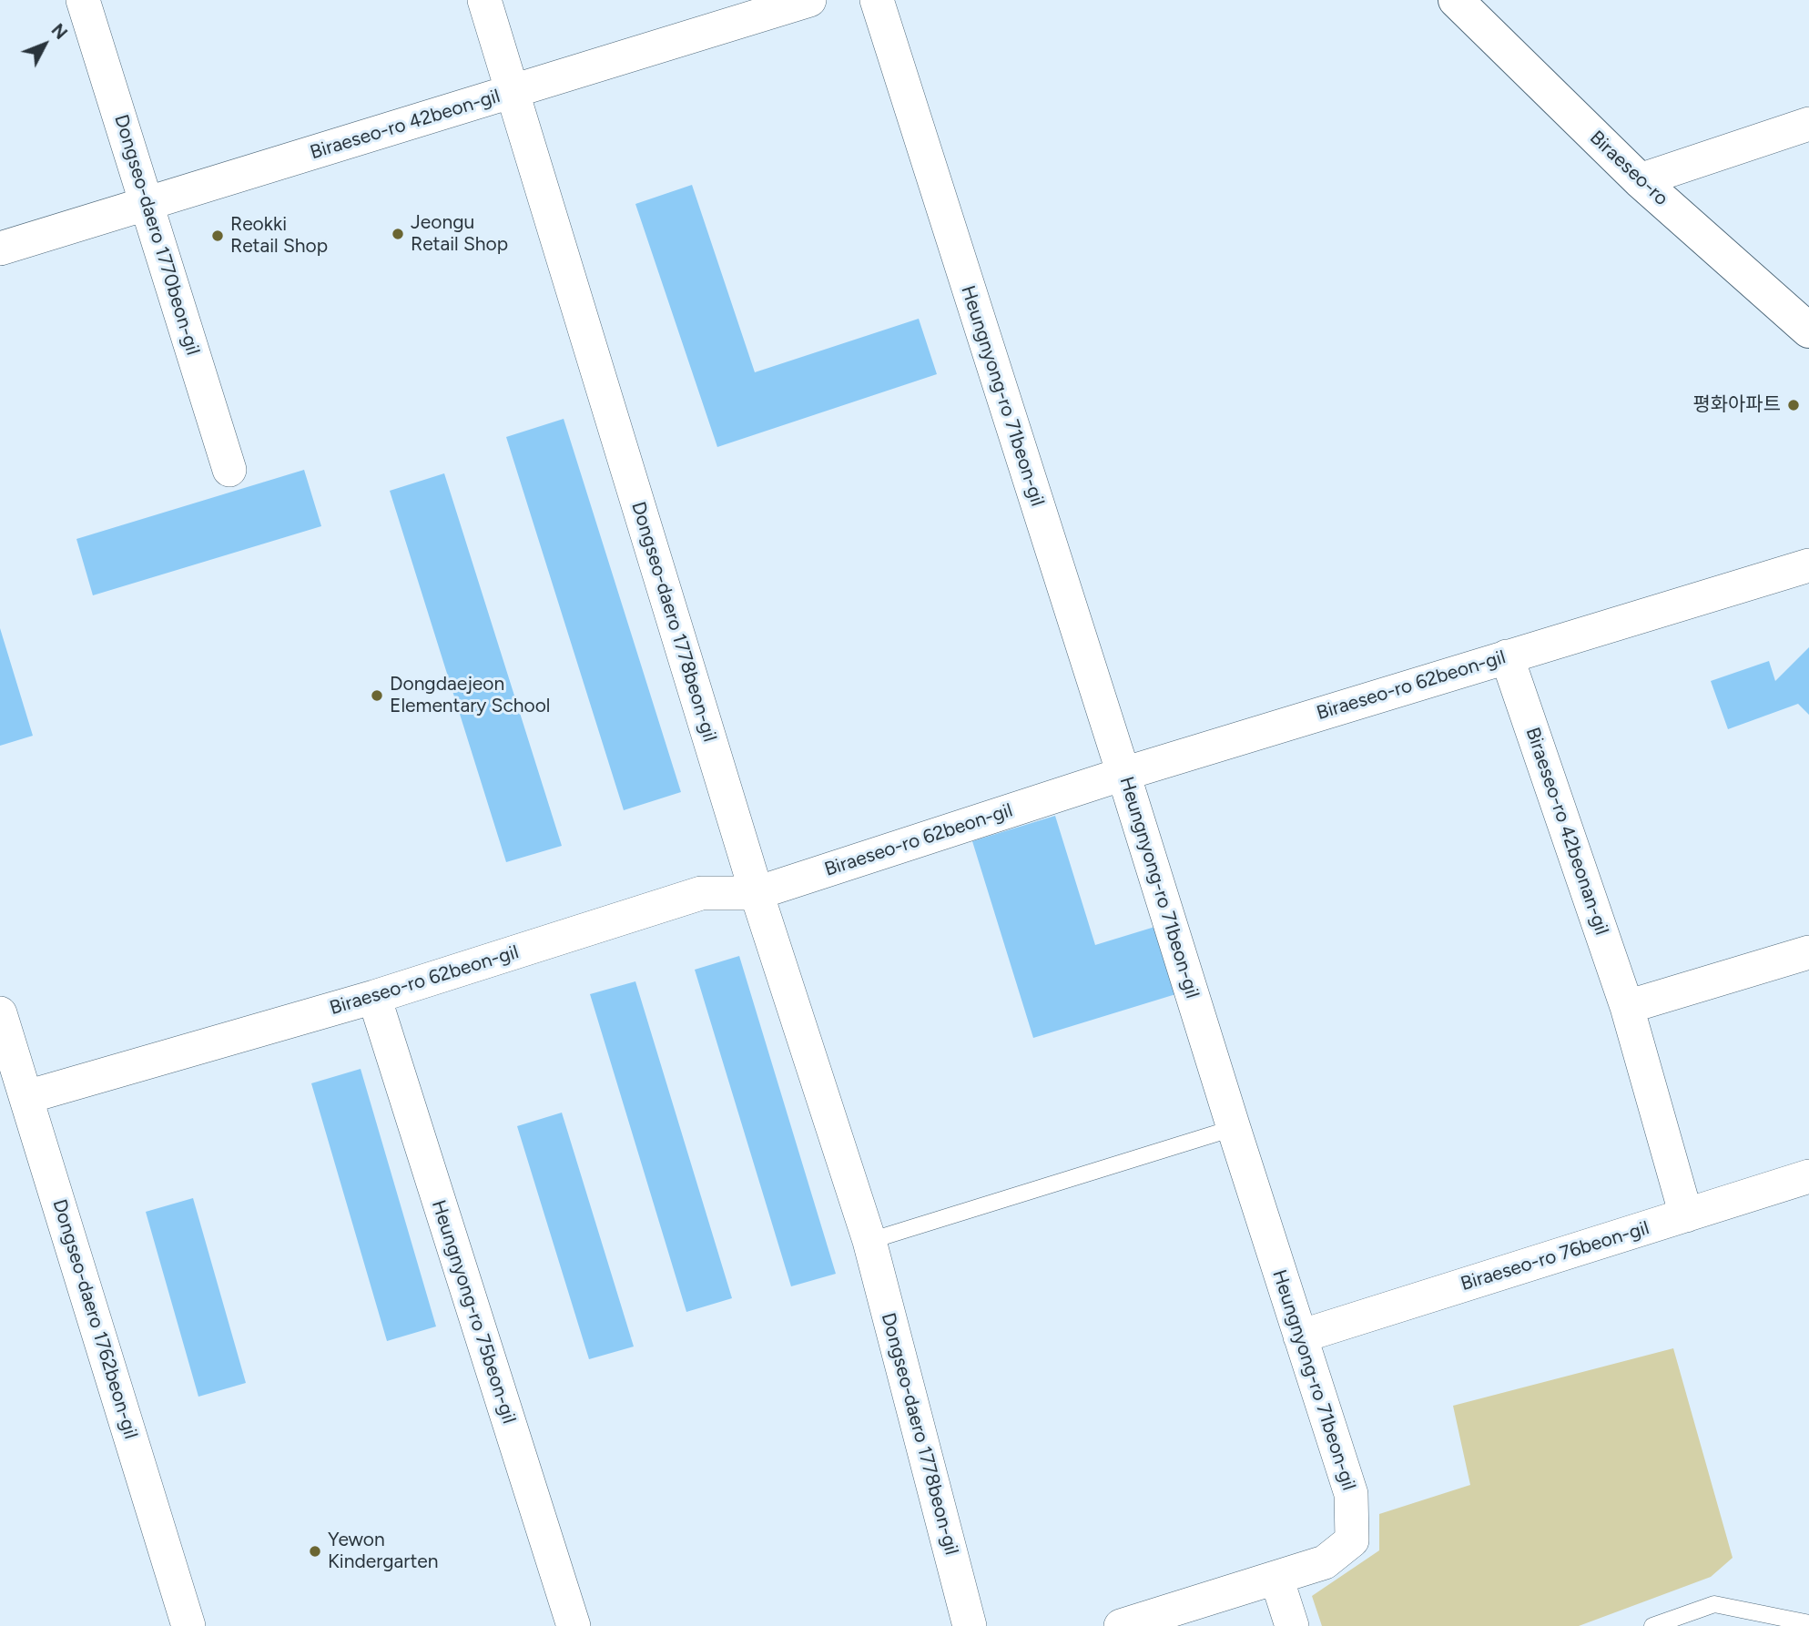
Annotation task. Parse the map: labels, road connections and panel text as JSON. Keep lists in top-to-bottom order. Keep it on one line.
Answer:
{"streets":{"street":["Biraeseo-ro 42beon-gil","Biraeseo-ro","Dongseo-daero 1770beon-gil","Heungnyong-ro 71beon-gil","Dongseo-daero 1778beon-gil","Biraeseo-ro 62beon-gil","Biraeseo-ro 42beonan-gil","Biraeseo-ro 76beon-gil","Heungnyong-ro 75beon-gil","Dongseo-daero 1762beon-gil"]},"crossings":[["Biraeseo-ro 42beon-gil","Dongseo-daero 1770beon-gil"],["Biraeseo-ro 42beon-gil","Dongseo-daero 1778beon-gil"],["Heungnyong-ro 71beon-gil","Biraeseo-ro 62beon-gil"],["Heungnyong-ro 71beon-gil","Biraeseo-ro 76beon-gil"],["Dongseo-daero 1778beon-gil","Biraeseo-ro 62beon-gil"],["Biraeseo-ro 62beon-gil","Biraeseo-ro 42beonan-gil"],["Biraeseo-ro 62beon-gil","Heungnyong-ro 75beon-gil"],["Biraeseo-ro 62beon-gil","Dongseo-daero 1762beon-gil"],["Biraeseo-ro 42beonan-gil","Biraeseo-ro 76beon-gil"]],"places":["Jeongu Retail Shop","Reokki Retail Shop","평화아파트","Dongdaejeon Elementary School","Yewon Kindergarten"],"north":"top right"}
